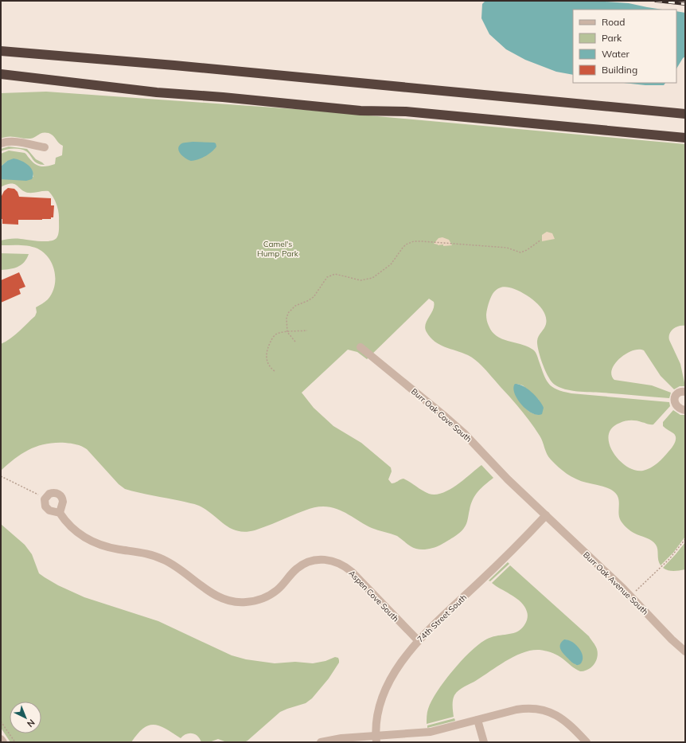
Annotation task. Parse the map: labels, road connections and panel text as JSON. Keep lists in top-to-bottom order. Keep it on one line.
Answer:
{"streets":{"street":["Burr Oak Cove South","Burr Oak Avenue South","Aspen Cove South","74th Street South"]},"crossings":[["Burr Oak Cove South","Burr Oak Avenue South"],["Burr Oak Cove South","74th Street South"],["Burr Oak Avenue South","74th Street South"],["Aspen Cove South","74th Street South"]],"parks":["Camel's Hump Park"],"legend":["Road","Park","Water","Building"],"north":"bottom right"}
